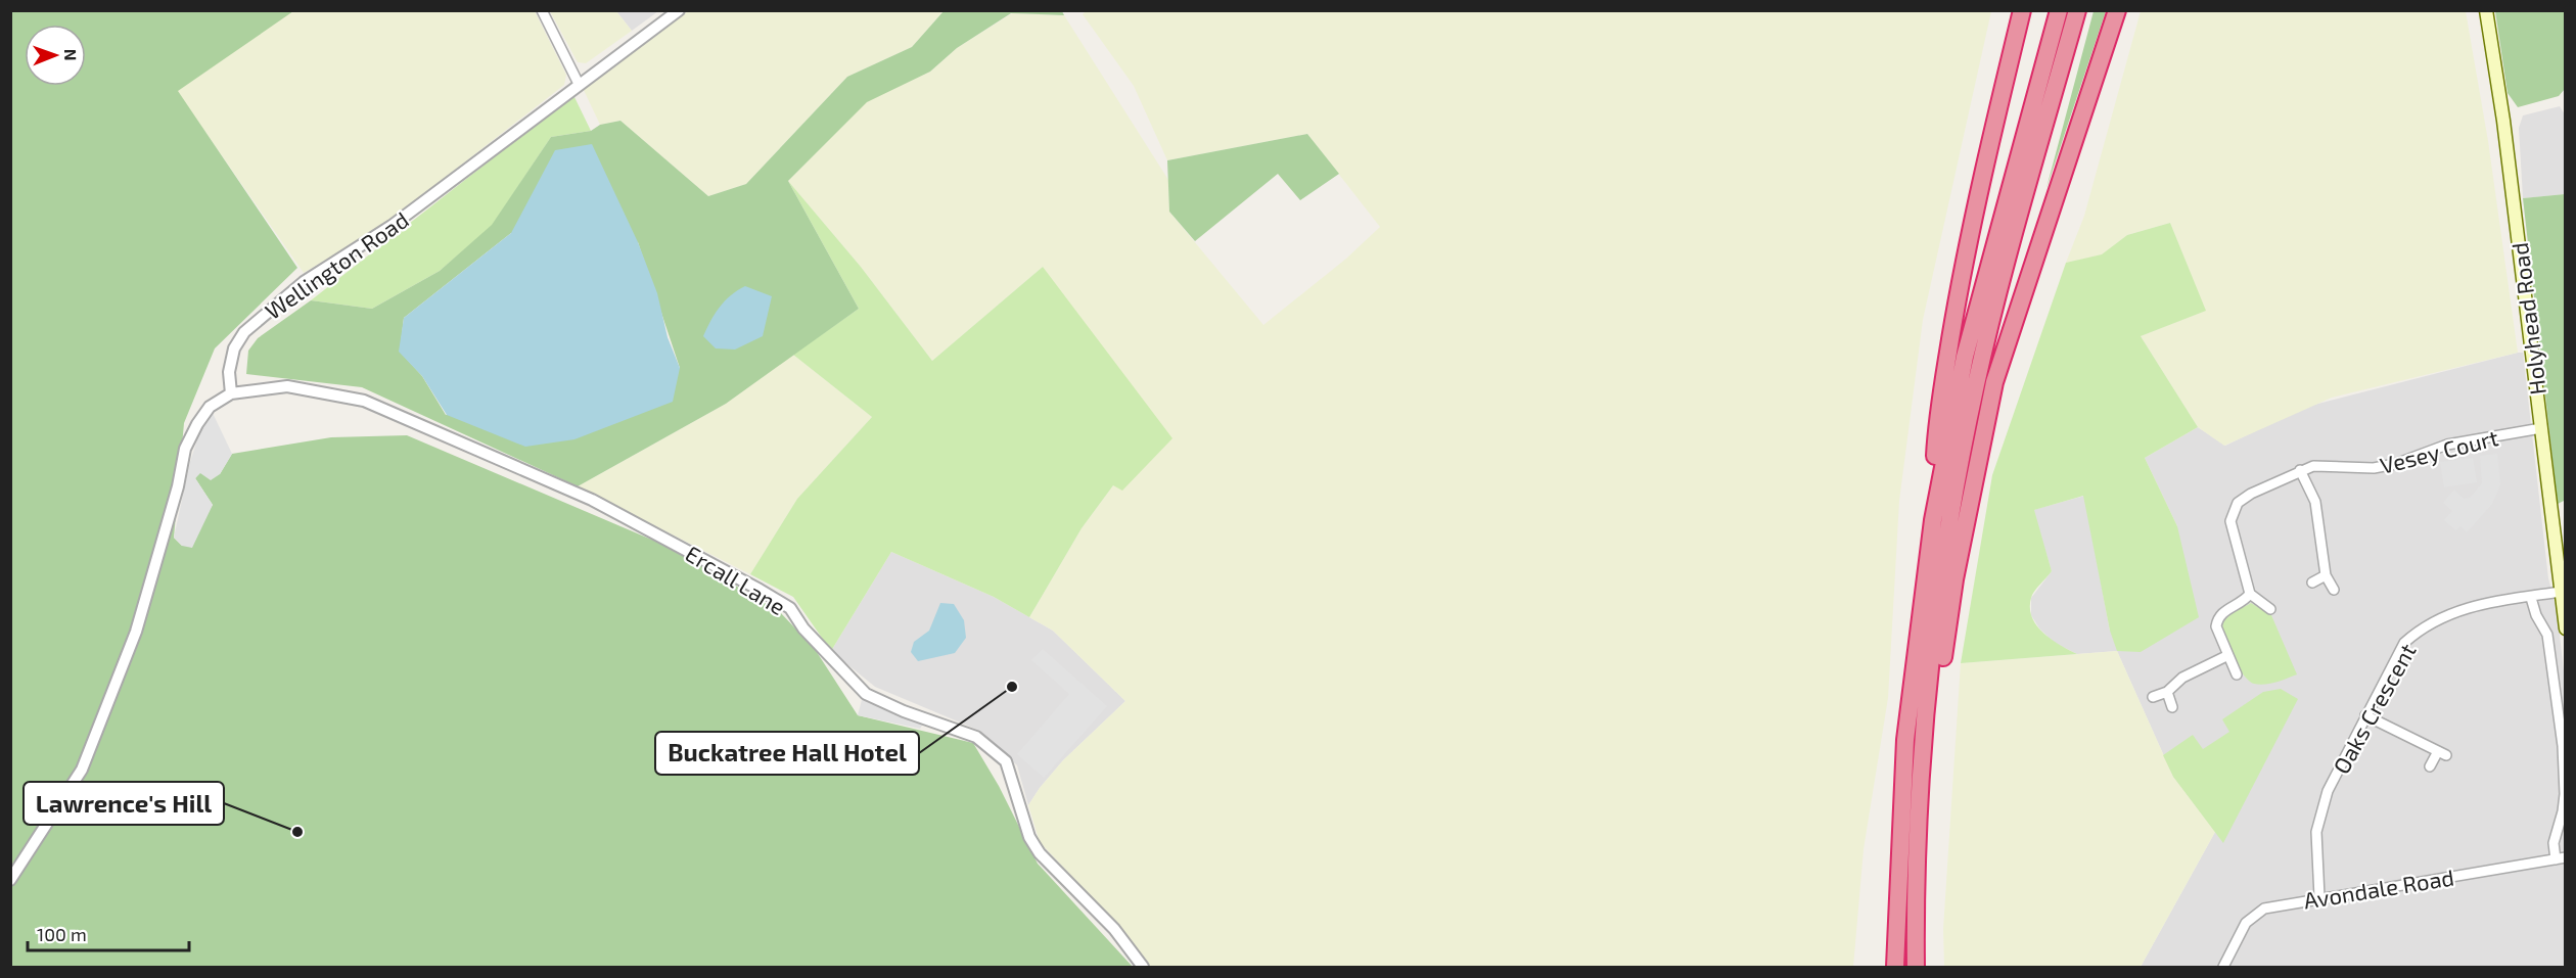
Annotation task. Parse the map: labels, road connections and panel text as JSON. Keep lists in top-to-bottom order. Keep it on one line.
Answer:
{"streets":{"main road":["Holyhead Road"],"street":["Wellington Road","Vesey Court","Ercall Lane","Oaks Crescent","Avondale Road"]},"crossings":[["Wellington Road","Ercall Lane"],["Holyhead Road","Vesey Court"],["Holyhead Road","Oaks Crescent"],["Oaks Crescent","Avondale Road"]],"places":["Buckatree Hall Hotel","Lawrence's Hill"],"scale_bar":"100 m","north":"right"}
